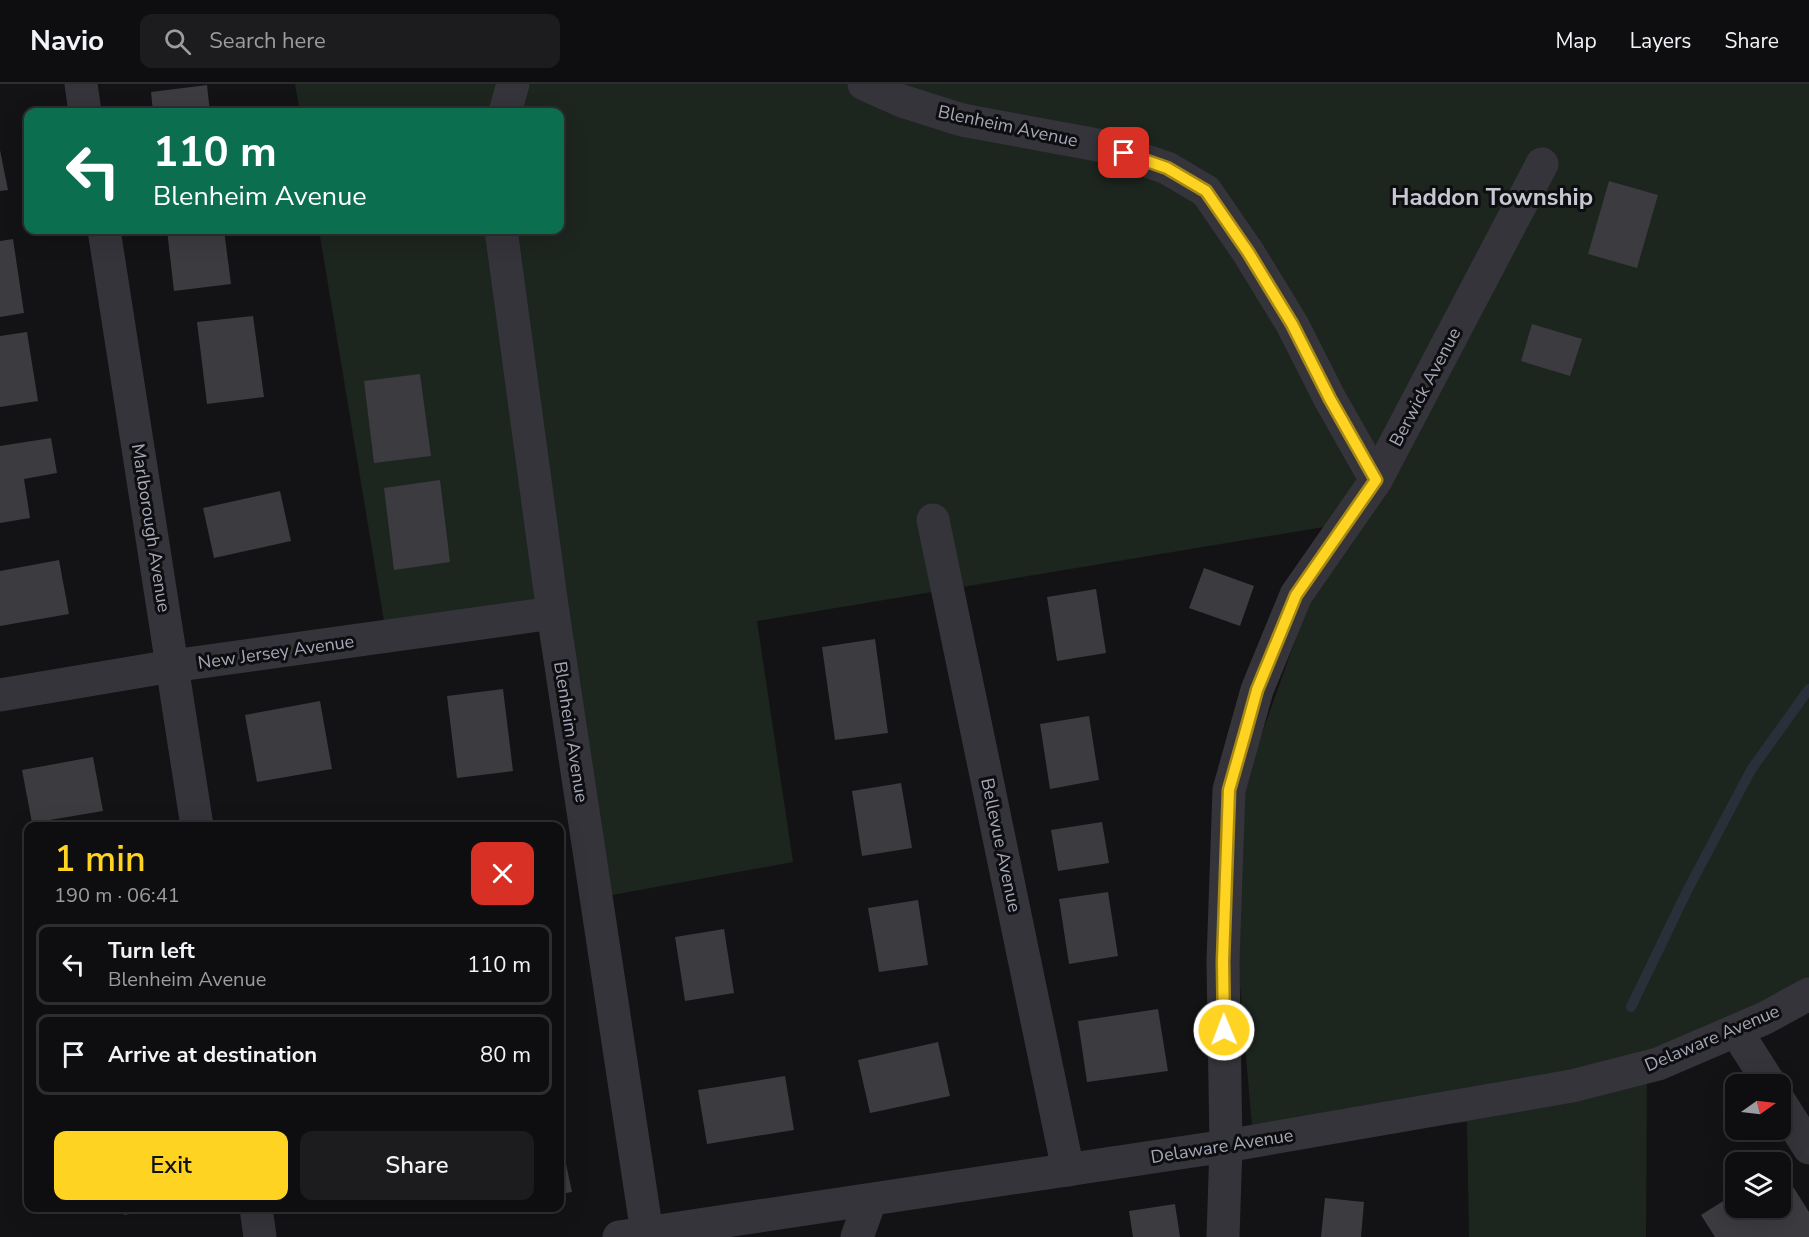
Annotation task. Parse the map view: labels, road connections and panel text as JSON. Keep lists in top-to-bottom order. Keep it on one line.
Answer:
{"streets":{"street":["Blenheim Avenue","Berwick Avenue","Marlborough Avenue","New Jersey Avenue","Bellevue Avenue","Delaware Avenue"]},"crossings":[["Blenheim Avenue","Berwick Avenue"],["Blenheim Avenue","New Jersey Avenue"],["Blenheim Avenue","Delaware Avenue"],["Berwick Avenue","Delaware Avenue"],["Marlborough Avenue","New Jersey Avenue"],["Bellevue Avenue","Delaware Avenue"]],"districts":["Haddon Township"],"north":"right","page":{"header":"Navio","search":"Search here","nav":["Map","Layers","Share"],"turn":["110 m","Blenheim Avenue"],"heading":["1 min","190 m · 06:41"],"list":[{"name":"Turn left","note":"Blenheim Avenue","value":"110 m"},{"name":"Arrive at destination","value":"80 m"}],"buttons":["Exit","Share"]}}
